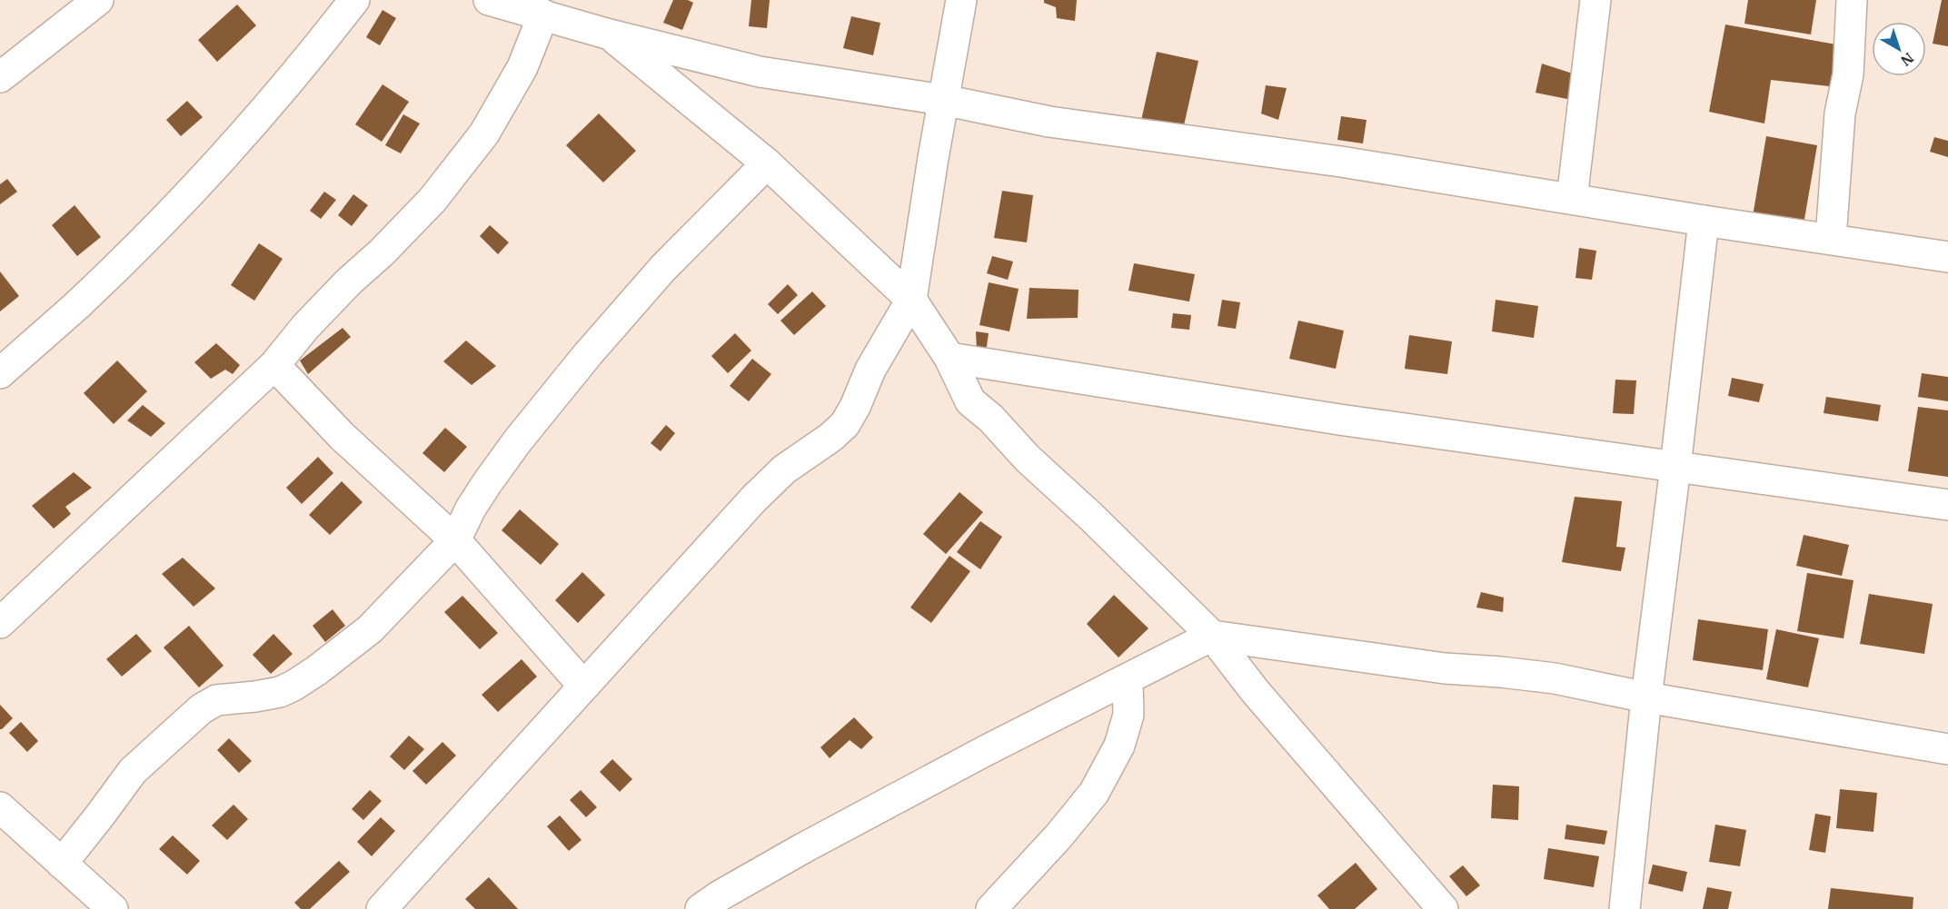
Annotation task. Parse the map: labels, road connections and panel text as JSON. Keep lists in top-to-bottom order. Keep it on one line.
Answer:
{"north":"bottom right"}
